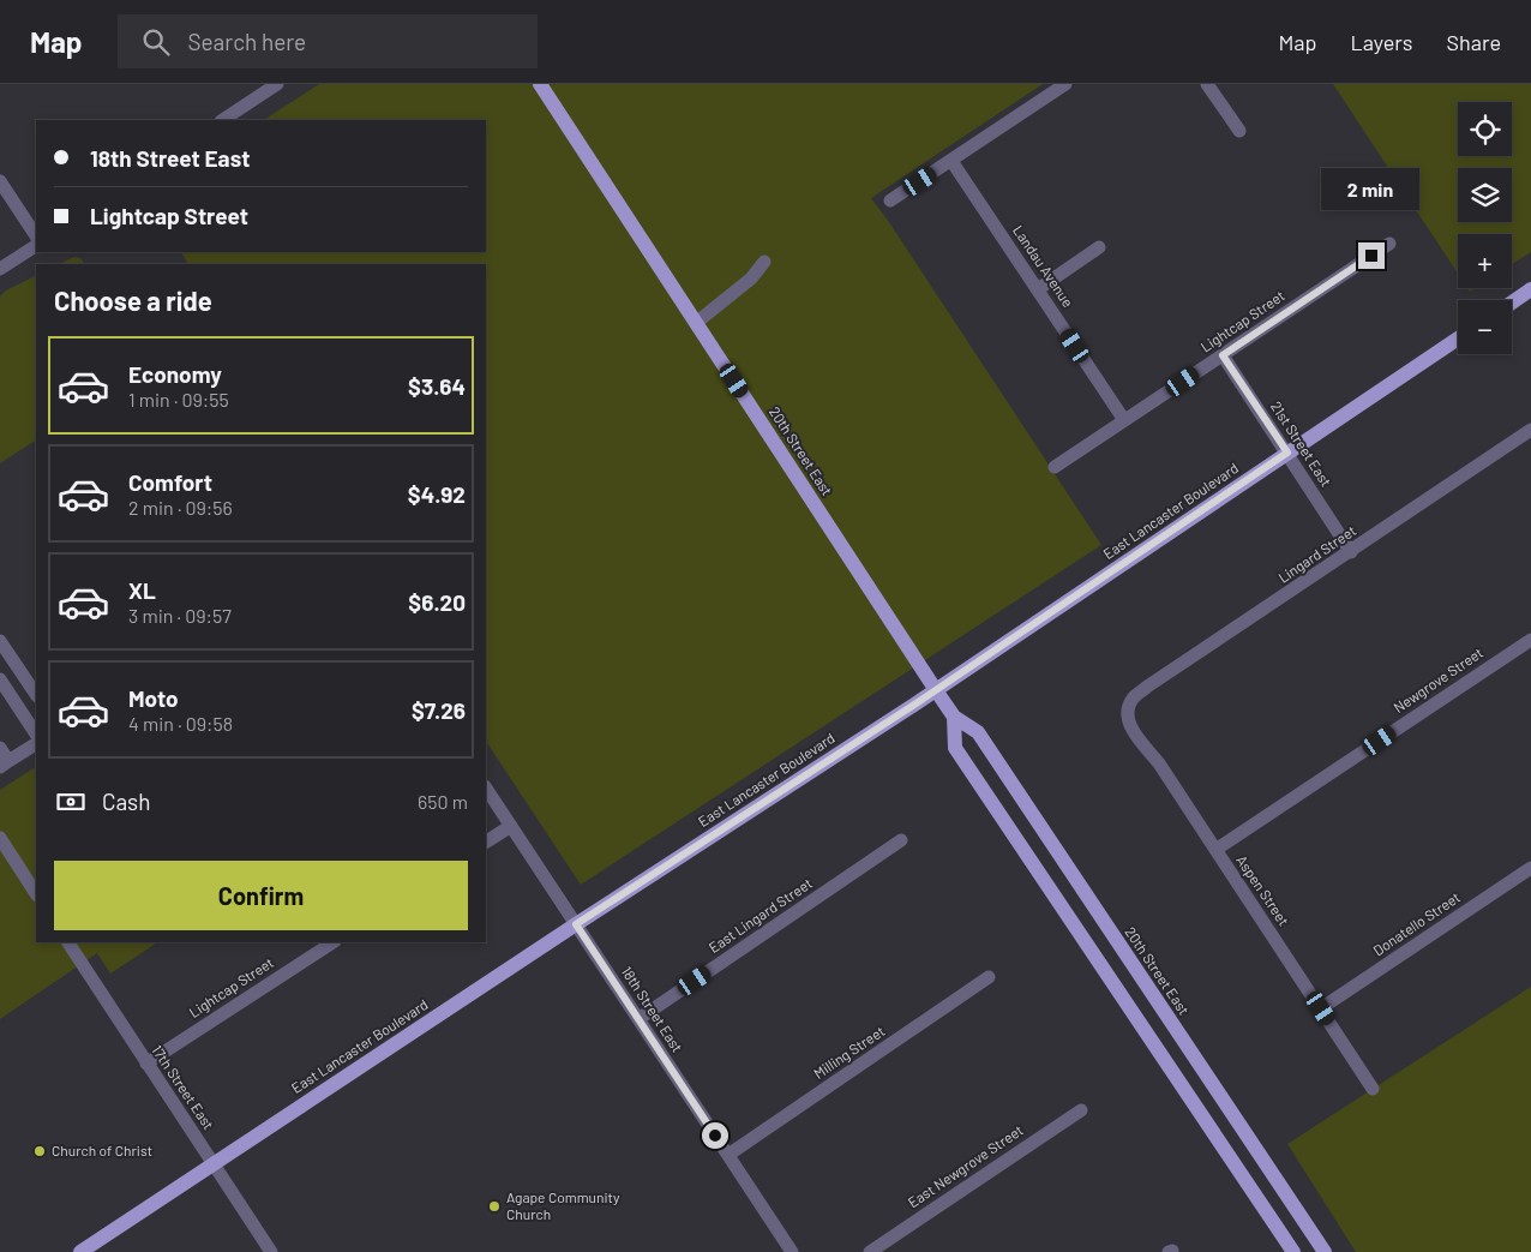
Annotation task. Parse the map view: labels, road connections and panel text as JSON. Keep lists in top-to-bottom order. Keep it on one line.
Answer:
{"streets":{"main road":["20th Street East","East Lancaster Boulevard"],"street":["Landau Avenue","Lightcap Street","21st Street East","Lingard Street","Newgrove Street","Aspen Street","East Lingard Street","Donatello Street","18th Street East","Milling Street","17th Street East","East Newgrove Street"]},"crossings":[["Landau Avenue","Lightcap Street"],["Lightcap Street","21st Street East"],["Lightcap Street","17th Street East"],["21st Street East","East Lancaster Boulevard"],["21st Street East","Lingard Street"],["20th Street East","East Lancaster Boulevard"],["East Lancaster Boulevard","18th Street East"],["East Lancaster Boulevard","17th Street East"],["Lingard Street","Aspen Street"],["Newgrove Street","Aspen Street"],["Aspen Street","Donatello Street"],["East Lingard Street","18th Street East"],["18th Street East","Milling Street"]],"places":["Church of Christ","Agape Community Church"],"page":{"header":"Map","search":"Search here","nav":["Map","Layers","Share"],"map_buttons":["+","−"],"banner":["18th Street East","Lightcap Street"],"bubble":"2 min","heading":"Choose a ride","list":[{"name":"Economy","note":"1 min · 09:55","value":"$3.64"},{"name":"Comfort","note":"2 min · 09:56","value":"$4.92"},{"name":"XL","note":"3 min · 09:57","value":"$6.20"},{"name":"Moto","note":"4 min · 09:58","value":"$7.26"}],"pay":["Cash","650 m"],"buttons":"Confirm"}}
